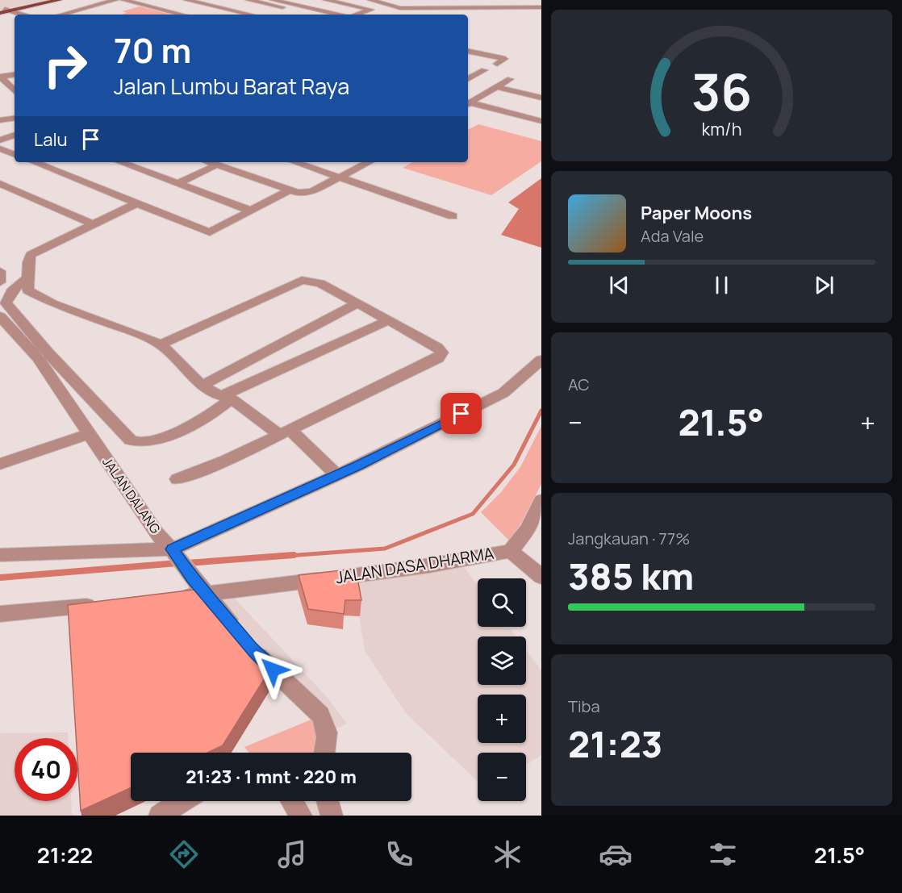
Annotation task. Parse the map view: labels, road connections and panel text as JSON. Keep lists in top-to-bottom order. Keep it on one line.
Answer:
{"streets":{"street":["JALAN DALANG","JALAN DASA DHARMA"]},"crossings":[["JALAN DALANG","JALAN DASA DHARMA"]],"page":{"turn":["70 m","Jalan Lumbu Barat Raya"],"then":"Lalu","song":["Paper Moons","Ada Vale"],"tile":["AC",["Jangkauan · 77%","385 km"],["Tiba","21:23"]],"heat":["−","21.5°","+"],"map_buttons":["+","−"],"limit":"40","trip":"21:23 · 1 mnt · 220 m","tabs":["21:22","21.5°"],"gauge":["36","km/h"]}}
